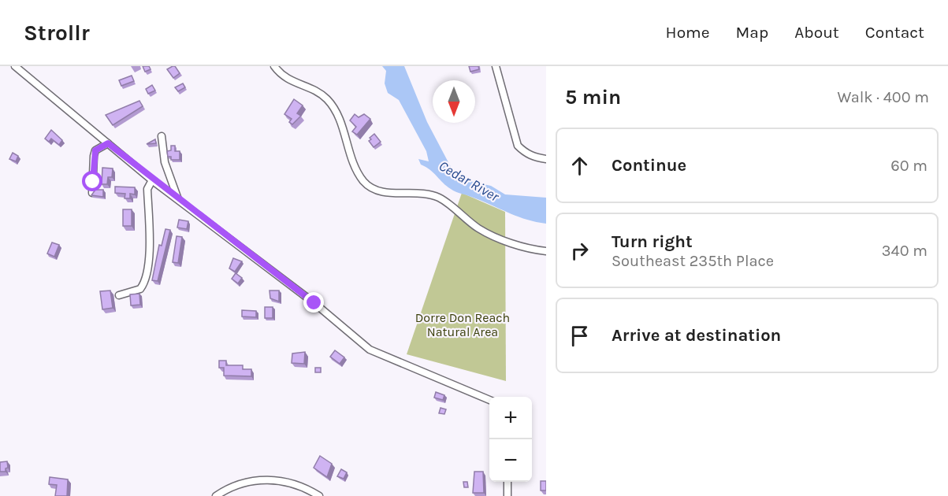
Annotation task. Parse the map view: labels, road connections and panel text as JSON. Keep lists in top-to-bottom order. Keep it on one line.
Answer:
{"water":["Cedar River"],"parks":["Dorre Don Reach Natural Area"],"north":"bottom","page":{"header":"Strollr","nav":["Home","Map","About","Contact"],"heading":["5 min","Walk · 400 m"],"list":[["Continue","60 m"],["Turn right","Southeast 235th Place","340 m"],"Arrive at destination"],"map_buttons":["+","−"]}}
